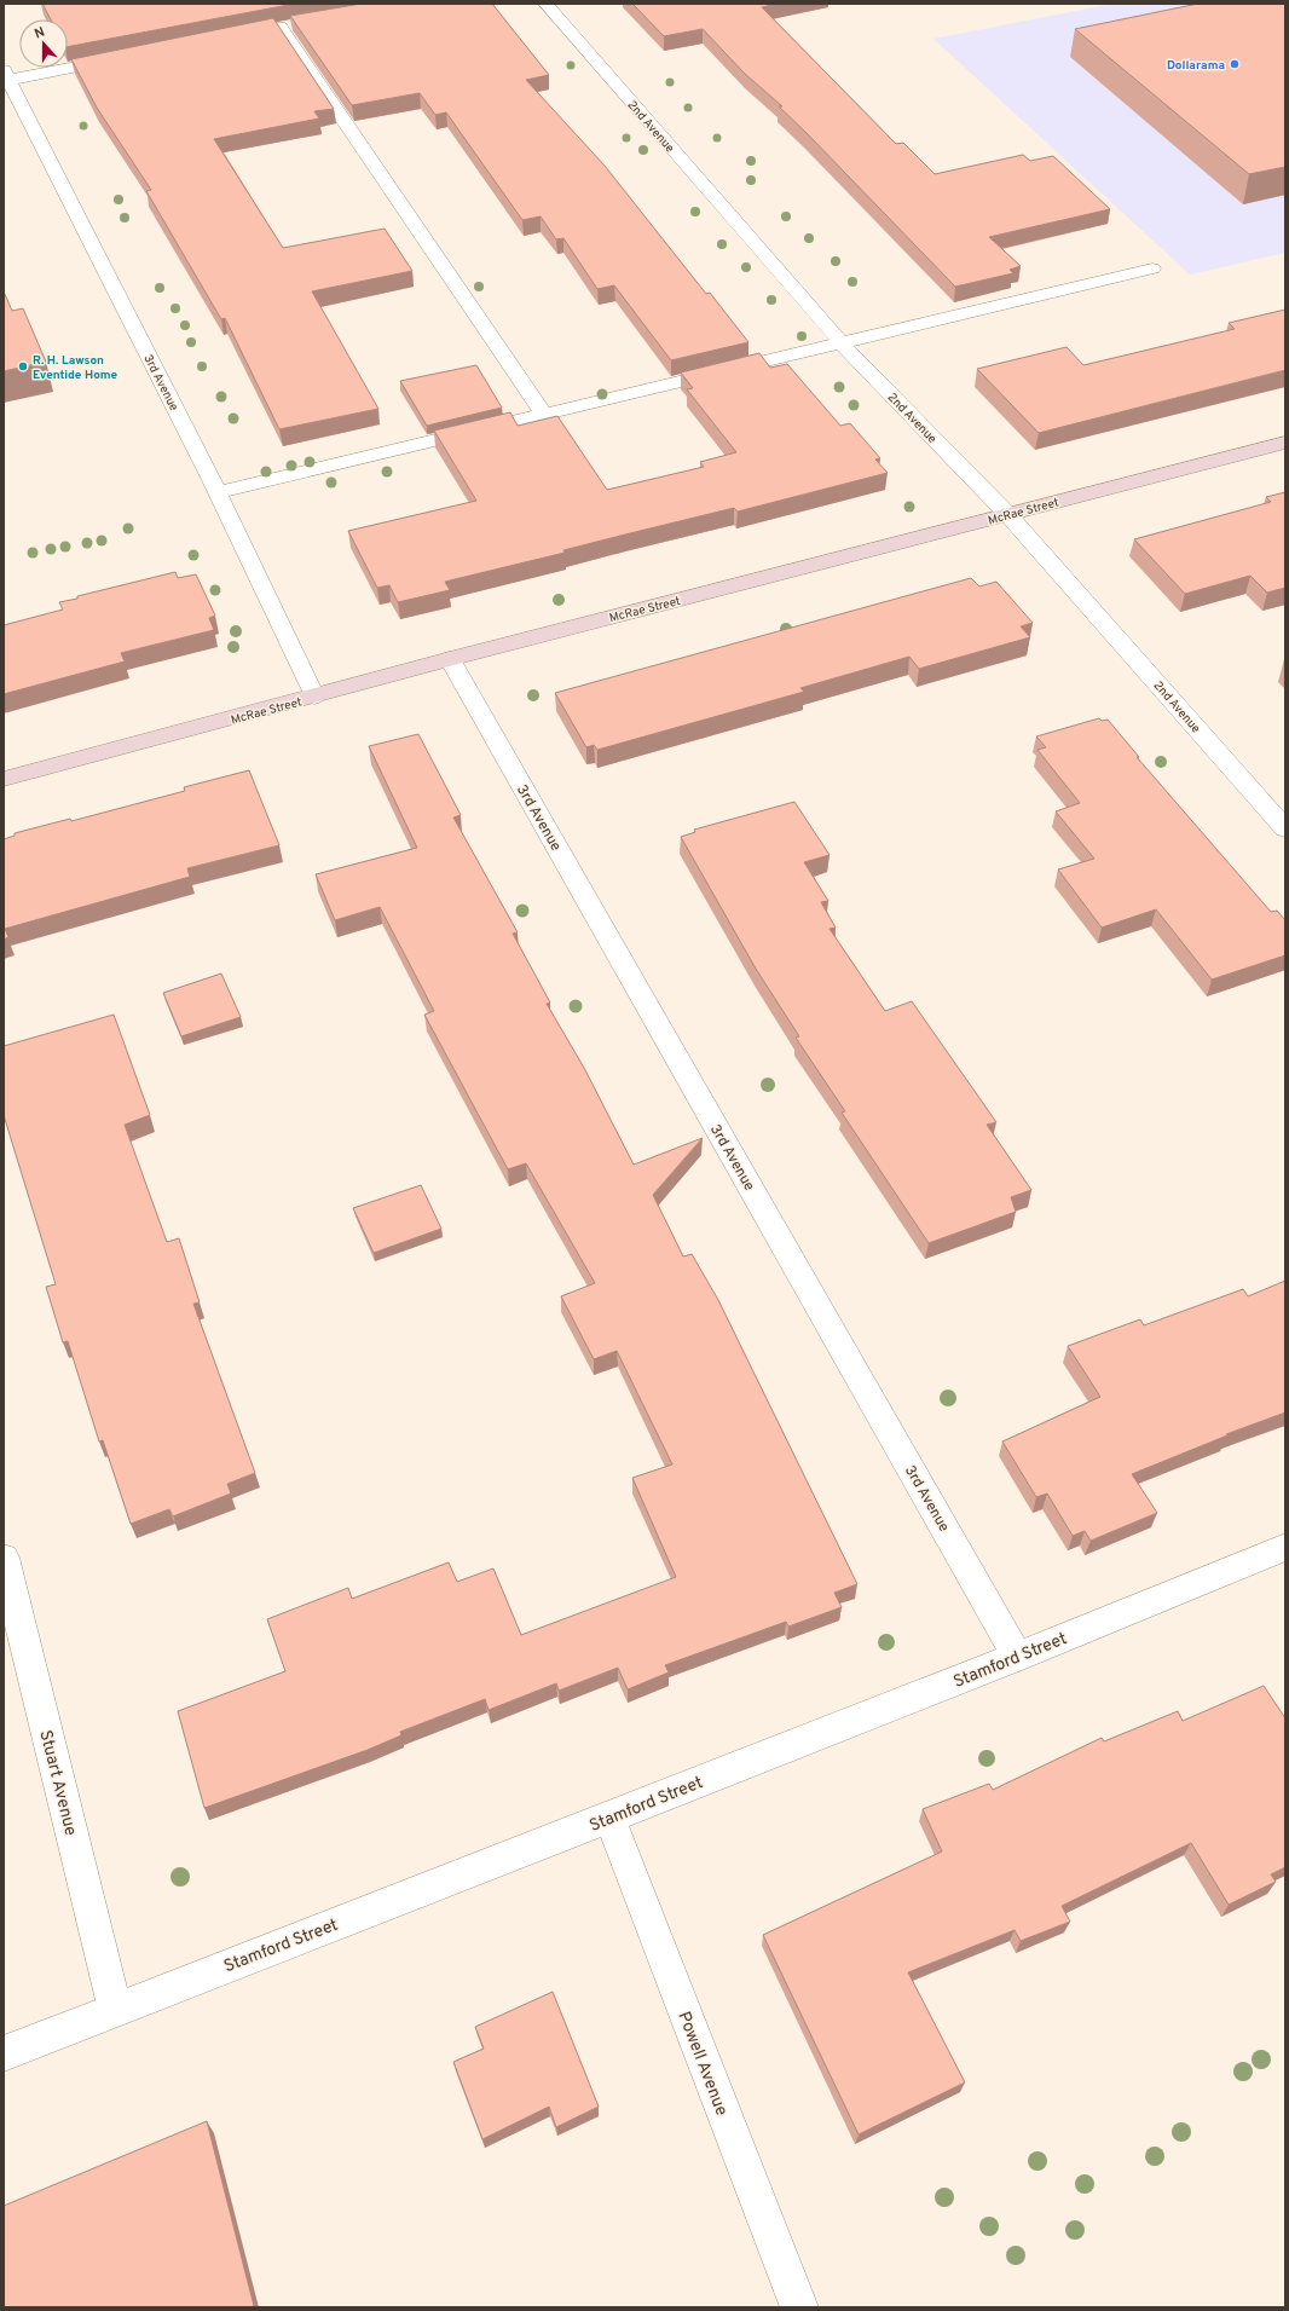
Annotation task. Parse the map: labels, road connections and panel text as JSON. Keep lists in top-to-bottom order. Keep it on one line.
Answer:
{"streets":{"street":["2nd Avenue","3rd Avenue","McRae Street","Stamford Street","Stuart Avenue","Powell Avenue"]},"crossings":[["2nd Avenue","McRae Street"],["3rd Avenue","McRae Street"],["3rd Avenue","Stamford Street"],["Stamford Street","Stuart Avenue"],["Stamford Street","Powell Avenue"]],"places":["Dollarama","R. H. Lawson Eventide Home"],"north":"top"}
